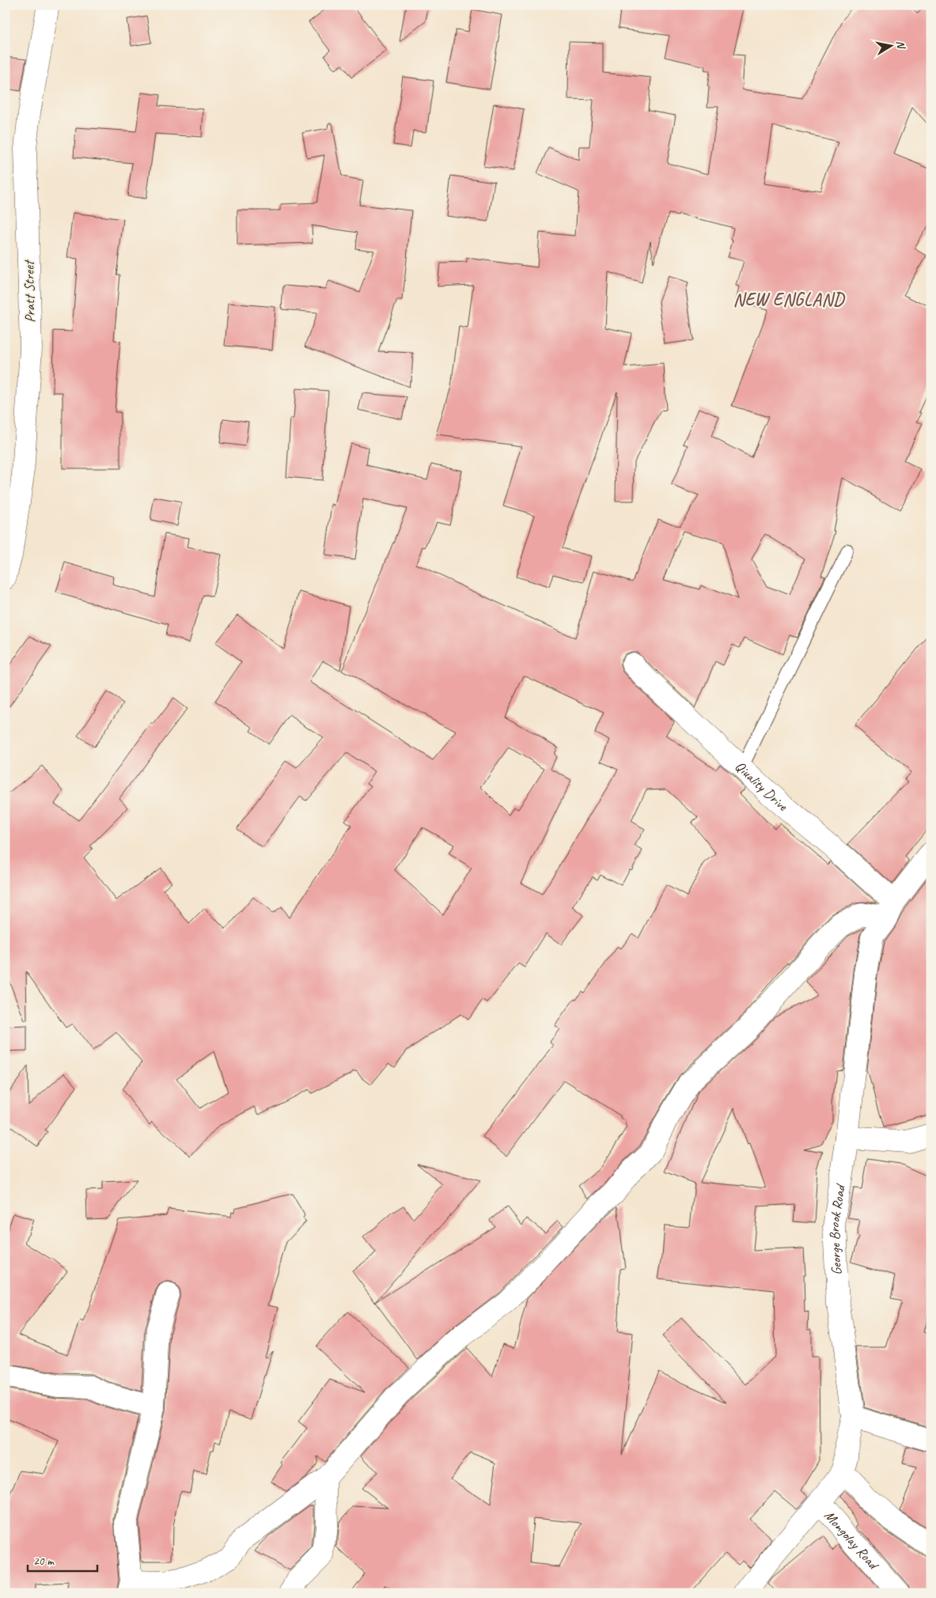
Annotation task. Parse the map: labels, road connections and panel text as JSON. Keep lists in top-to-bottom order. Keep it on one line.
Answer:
{"streets":{"street":["Pratt Street","Qiuality Drive","George Brook Road","Mongolay Road"]},"crossings":[["Qiuality Drive","George Brook Road"],["George Brook Road","Mongolay Road"]],"districts":["NEW ENGLAND"],"scale_bar":"20 m","north":"right"}
